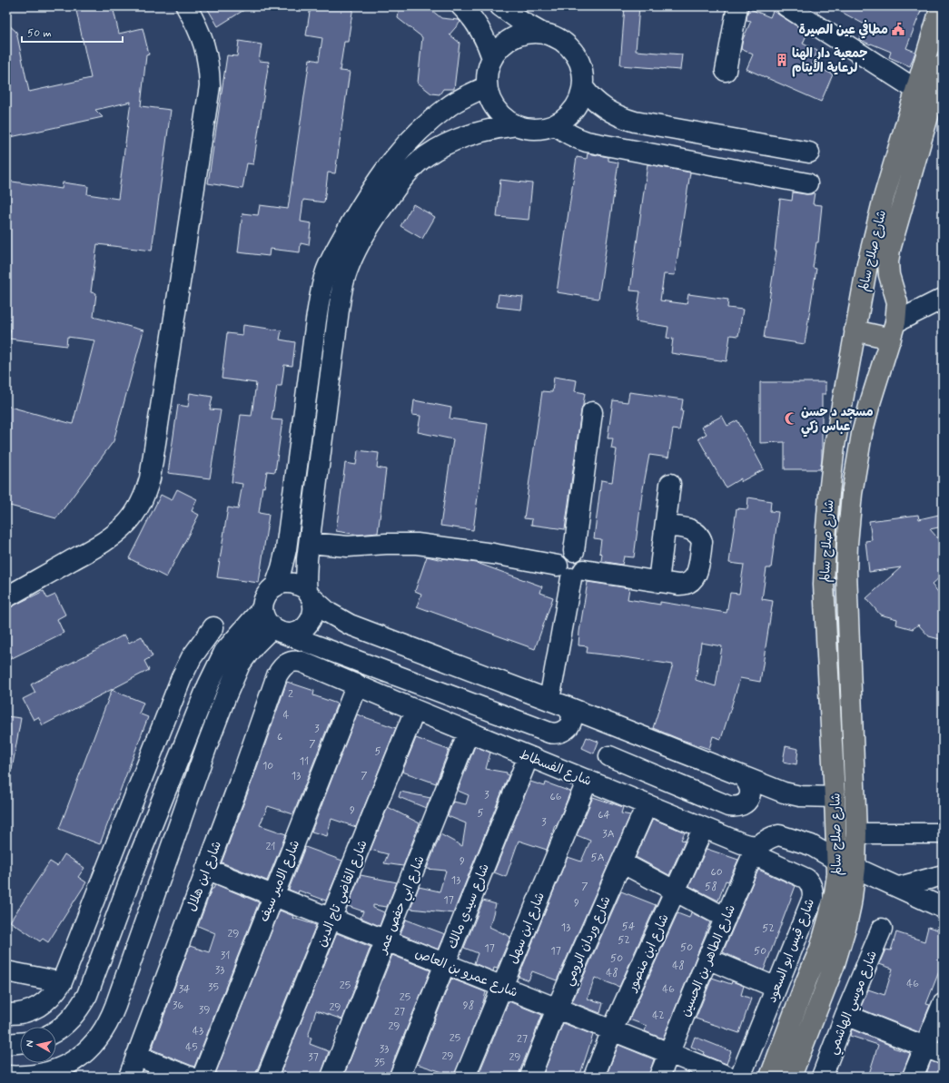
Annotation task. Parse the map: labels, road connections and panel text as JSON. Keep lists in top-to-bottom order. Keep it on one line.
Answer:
{"streets":{"highway":["شارع صلاح سالم"],"street":["شارع الفسطاط","شارع ابن هلال","شارع الامير سيف","شارع القاضي تاج الدين","شارع ابي حفص عمر","شارع سيدي مالك","شارع ابن سهل","شارع وردان الرومي","شارع قيس ابو السعود","شارع ابن منصور","شارع الطاهر بن الحسين","شارع عمرو بن العاص","شارع موسي الهاشمي"]},"crossings":[["شارع الفسطاط","شارع ابن هلال"],["شارع الفسطاط","شارع الامير سيف"],["شارع الفسطاط","شارع القاضي تاج الدين"],["شارع الفسطاط","شارع ابي حفص عمر"],["شارع الفسطاط","شارع سيدي مالك"],["شارع الفسطاط","شارع ابن سهل"],["شارع الفسطاط","شارع وردان الرومي"],["شارع الفسطاط","شارع قيس ابو السعود"],["شارع الفسطاط","شارع ابن منصور"],["شارع الفسطاط","شارع الطاهر بن الحسين"],["شارع ابن هلال","شارع عمرو بن العاص"],["شارع الامير سيف","شارع عمرو بن العاص"],["شارع القاضي تاج الدين","شارع عمرو بن العاص"],["شارع ابي حفص عمر","شارع عمرو بن العاص"],["شارع سيدي مالك","شارع عمرو بن العاص"],["شارع ابن سهل","شارع عمرو بن العاص"],["شارع وردان الرومي","شارع عمرو بن العاص"],["شارع قيس ابو السعود","شارع الطاهر بن الحسين"],["شارع ابن منصور","شارع عمرو بن العاص"],["شارع الطاهر بن الحسين","شارع عمرو بن العاص"]],"places":{"public building":["مطافي عين الصيرة"],"building":["جمعية دار الهنا لرعاية الأيتام"],"mosque":["مسجد د حسن عباس زكي"]},"house_numbers":["2","4","3","6","7","5","11","10","13","7","3","66","9","5","64","3","3A","21","5A","9","60","13","7","58","17","9","54","13","52","29","52","50","17","17","50","31","50","48","33","48","46","25","35","34","46","25","36","98","29","39","27","42","29","43","25","27","45","33","29","37","29","35"],"scale_bar":"50 m","north":"left"}
